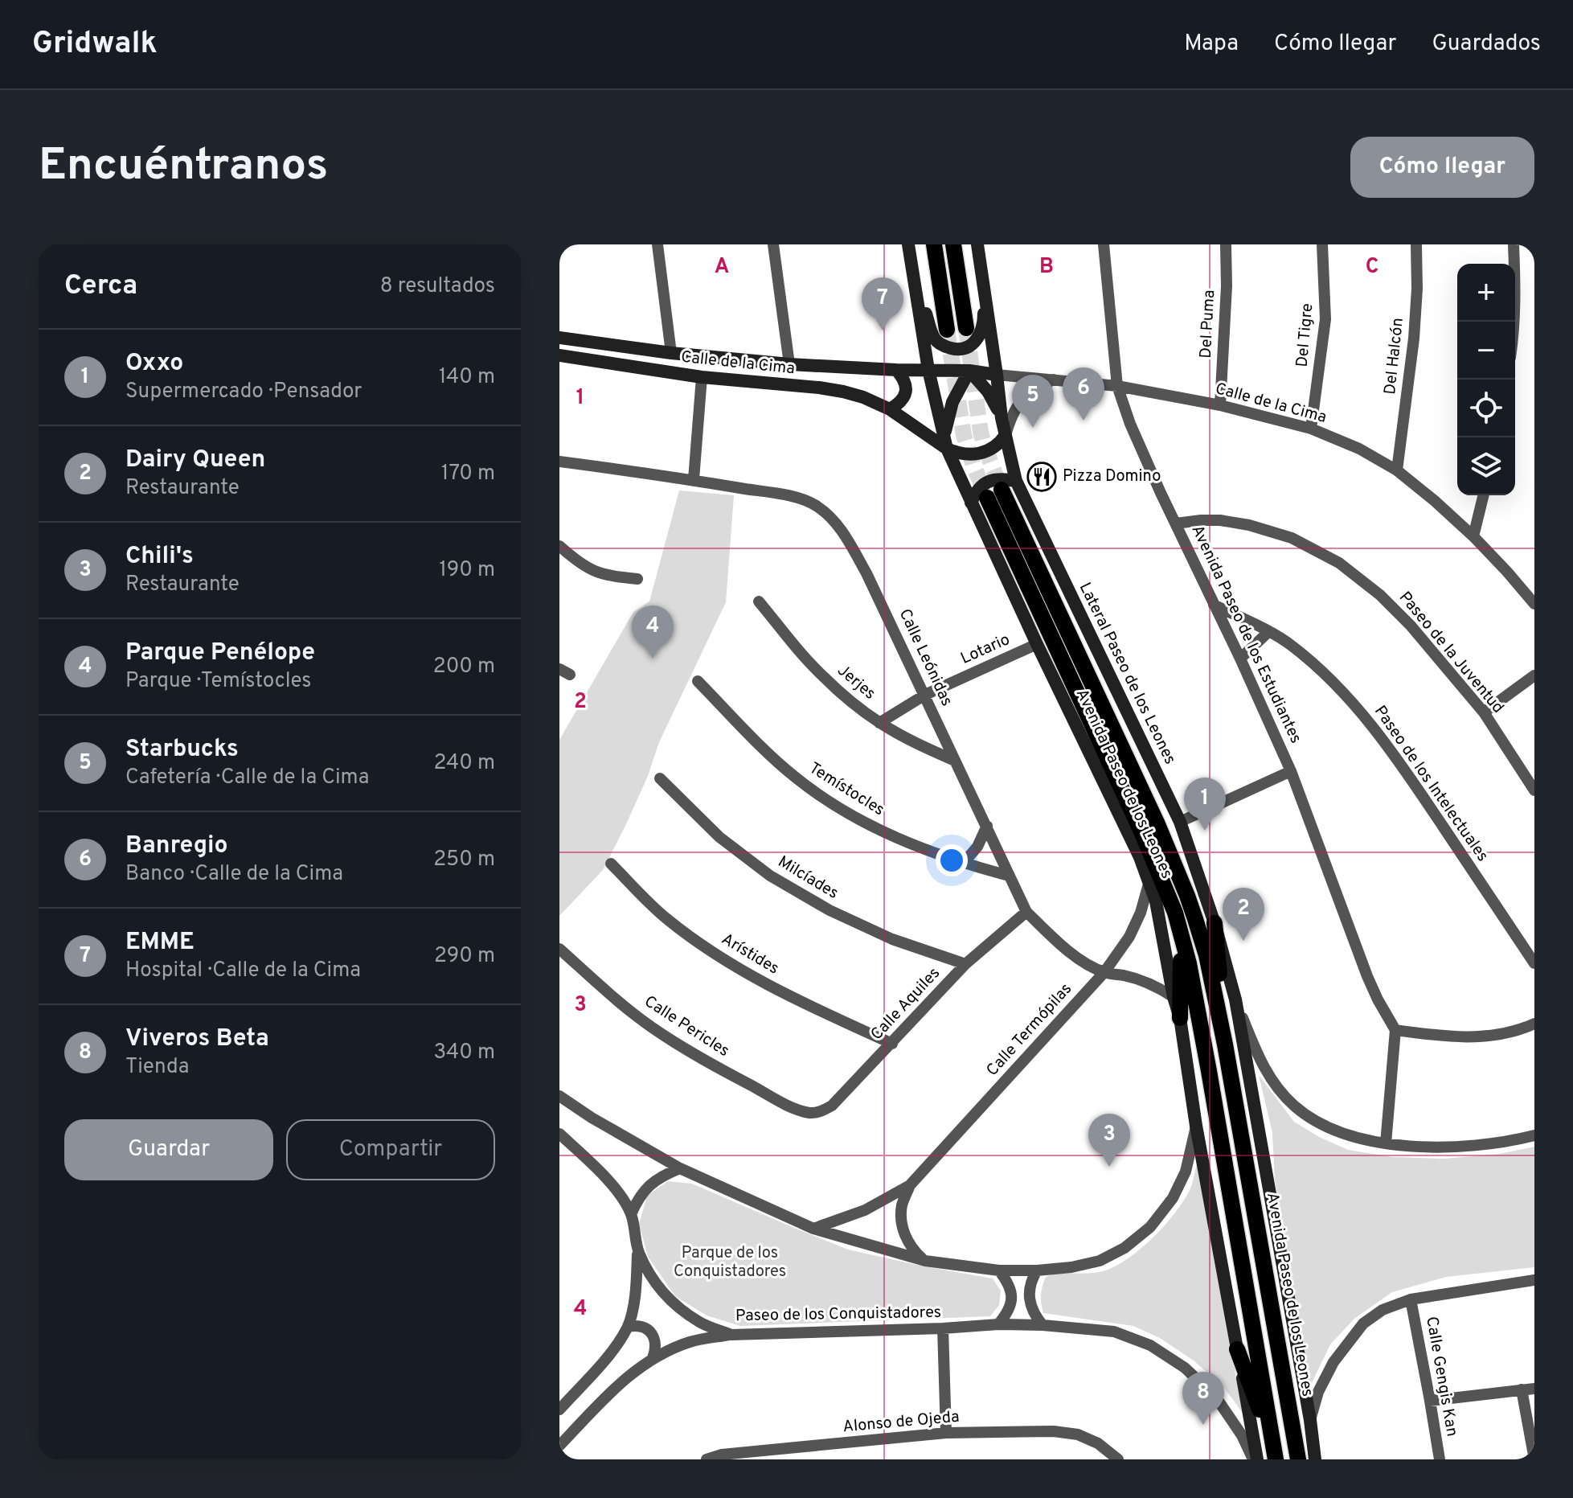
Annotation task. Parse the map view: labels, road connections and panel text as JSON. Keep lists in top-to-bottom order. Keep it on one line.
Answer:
{"streets":{"main road":["Avenida Paseo de los Leones"],"street":["Del Puma","Del Tigre","Del Halcón","Calle de la Cima","Avenida Paseo de los Estudiantes","Lotario","Paseo de la Juventud","Calle Leónidas","Lateral Paseo de los Leones","Jerjes","Paseo de los Intelectuales","Temístocles","Milcíades","Arístides","Calle Aquiles","Calle Pericles","Calle Termópilas","Paseo de los Conquistadores","Calle Gengis Kan","Alonso de Ojeda"]},"crossings":[["Del Puma","Calle de la Cima"],["Del Tigre","Calle de la Cima"],["Del Halcón","Calle de la Cima"],["Calle de la Cima","Avenida Paseo de los Estudiantes"],["Calle de la Cima","Lateral Paseo de los Leones"],["Calle de la Cima","Avenida Paseo de los Leones"],["Avenida Paseo de los Estudiantes","Paseo de la Juventud"],["Avenida Paseo de los Estudiantes","Paseo de los Intelectuales"],["Lotario","Calle Leónidas"],["Lotario","Jerjes"],["Lotario","Avenida Paseo de los Leones"],["Calle Leónidas","Jerjes"],["Calle Leónidas","Avenida Paseo de los Leones"],["Calle Leónidas","Temístocles"],["Calle Leónidas","Calle Aquiles"],["Calle Leónidas","Calle Termópilas"],["Avenida Paseo de los Leones","Calle Termópilas"],["Avenida Paseo de los Leones","Paseo de los Conquistadores"],["Milcíades","Calle Aquiles"],["Arístides","Calle Aquiles"],["Calle Aquiles","Calle Pericles"]],"parks":["Parque de los Conquistadores"],"places":{"restaurant":["Pizza Domino"]},"page":{"header":"Gridwalk","nav":["Mapa","Cómo llegar","Guardados"],"buttons":["Cómo llegar",["Guardar","Compartir"]],"title":"Encuéntranos","heading":["Cerca","8 resultados"],"map_buttons":["+","−"],"pins":["7","6","5","4","1","2","3","8"],"list":[{"mark":"1","name":"Oxxo","note":"Supermercado · Pensador","value":"140 m"},{"mark":"2","name":"Dairy Queen","note":"Restaurante","value":"170 m"},{"mark":"3","name":"Chili's","note":"Restaurante","value":"190 m"},{"mark":"4","name":"Parque Penélope","note":"Parque · Temístocles","value":"200 m"},{"mark":"5","name":"Starbucks","note":"Cafetería · Calle de la Cima","value":"240 m"},{"mark":"6","name":"Banregio","note":"Banco · Calle de la Cima","value":"250 m"},{"mark":"7","name":"EMME","note":"Hospital · Calle de la Cima","value":"290 m"},{"mark":"8","name":"Viveros Beta","note":"Tienda","value":"340 m"}]},"grid":{"columns":["A","B","C"],"rows":["1","2","3","4"]}}
